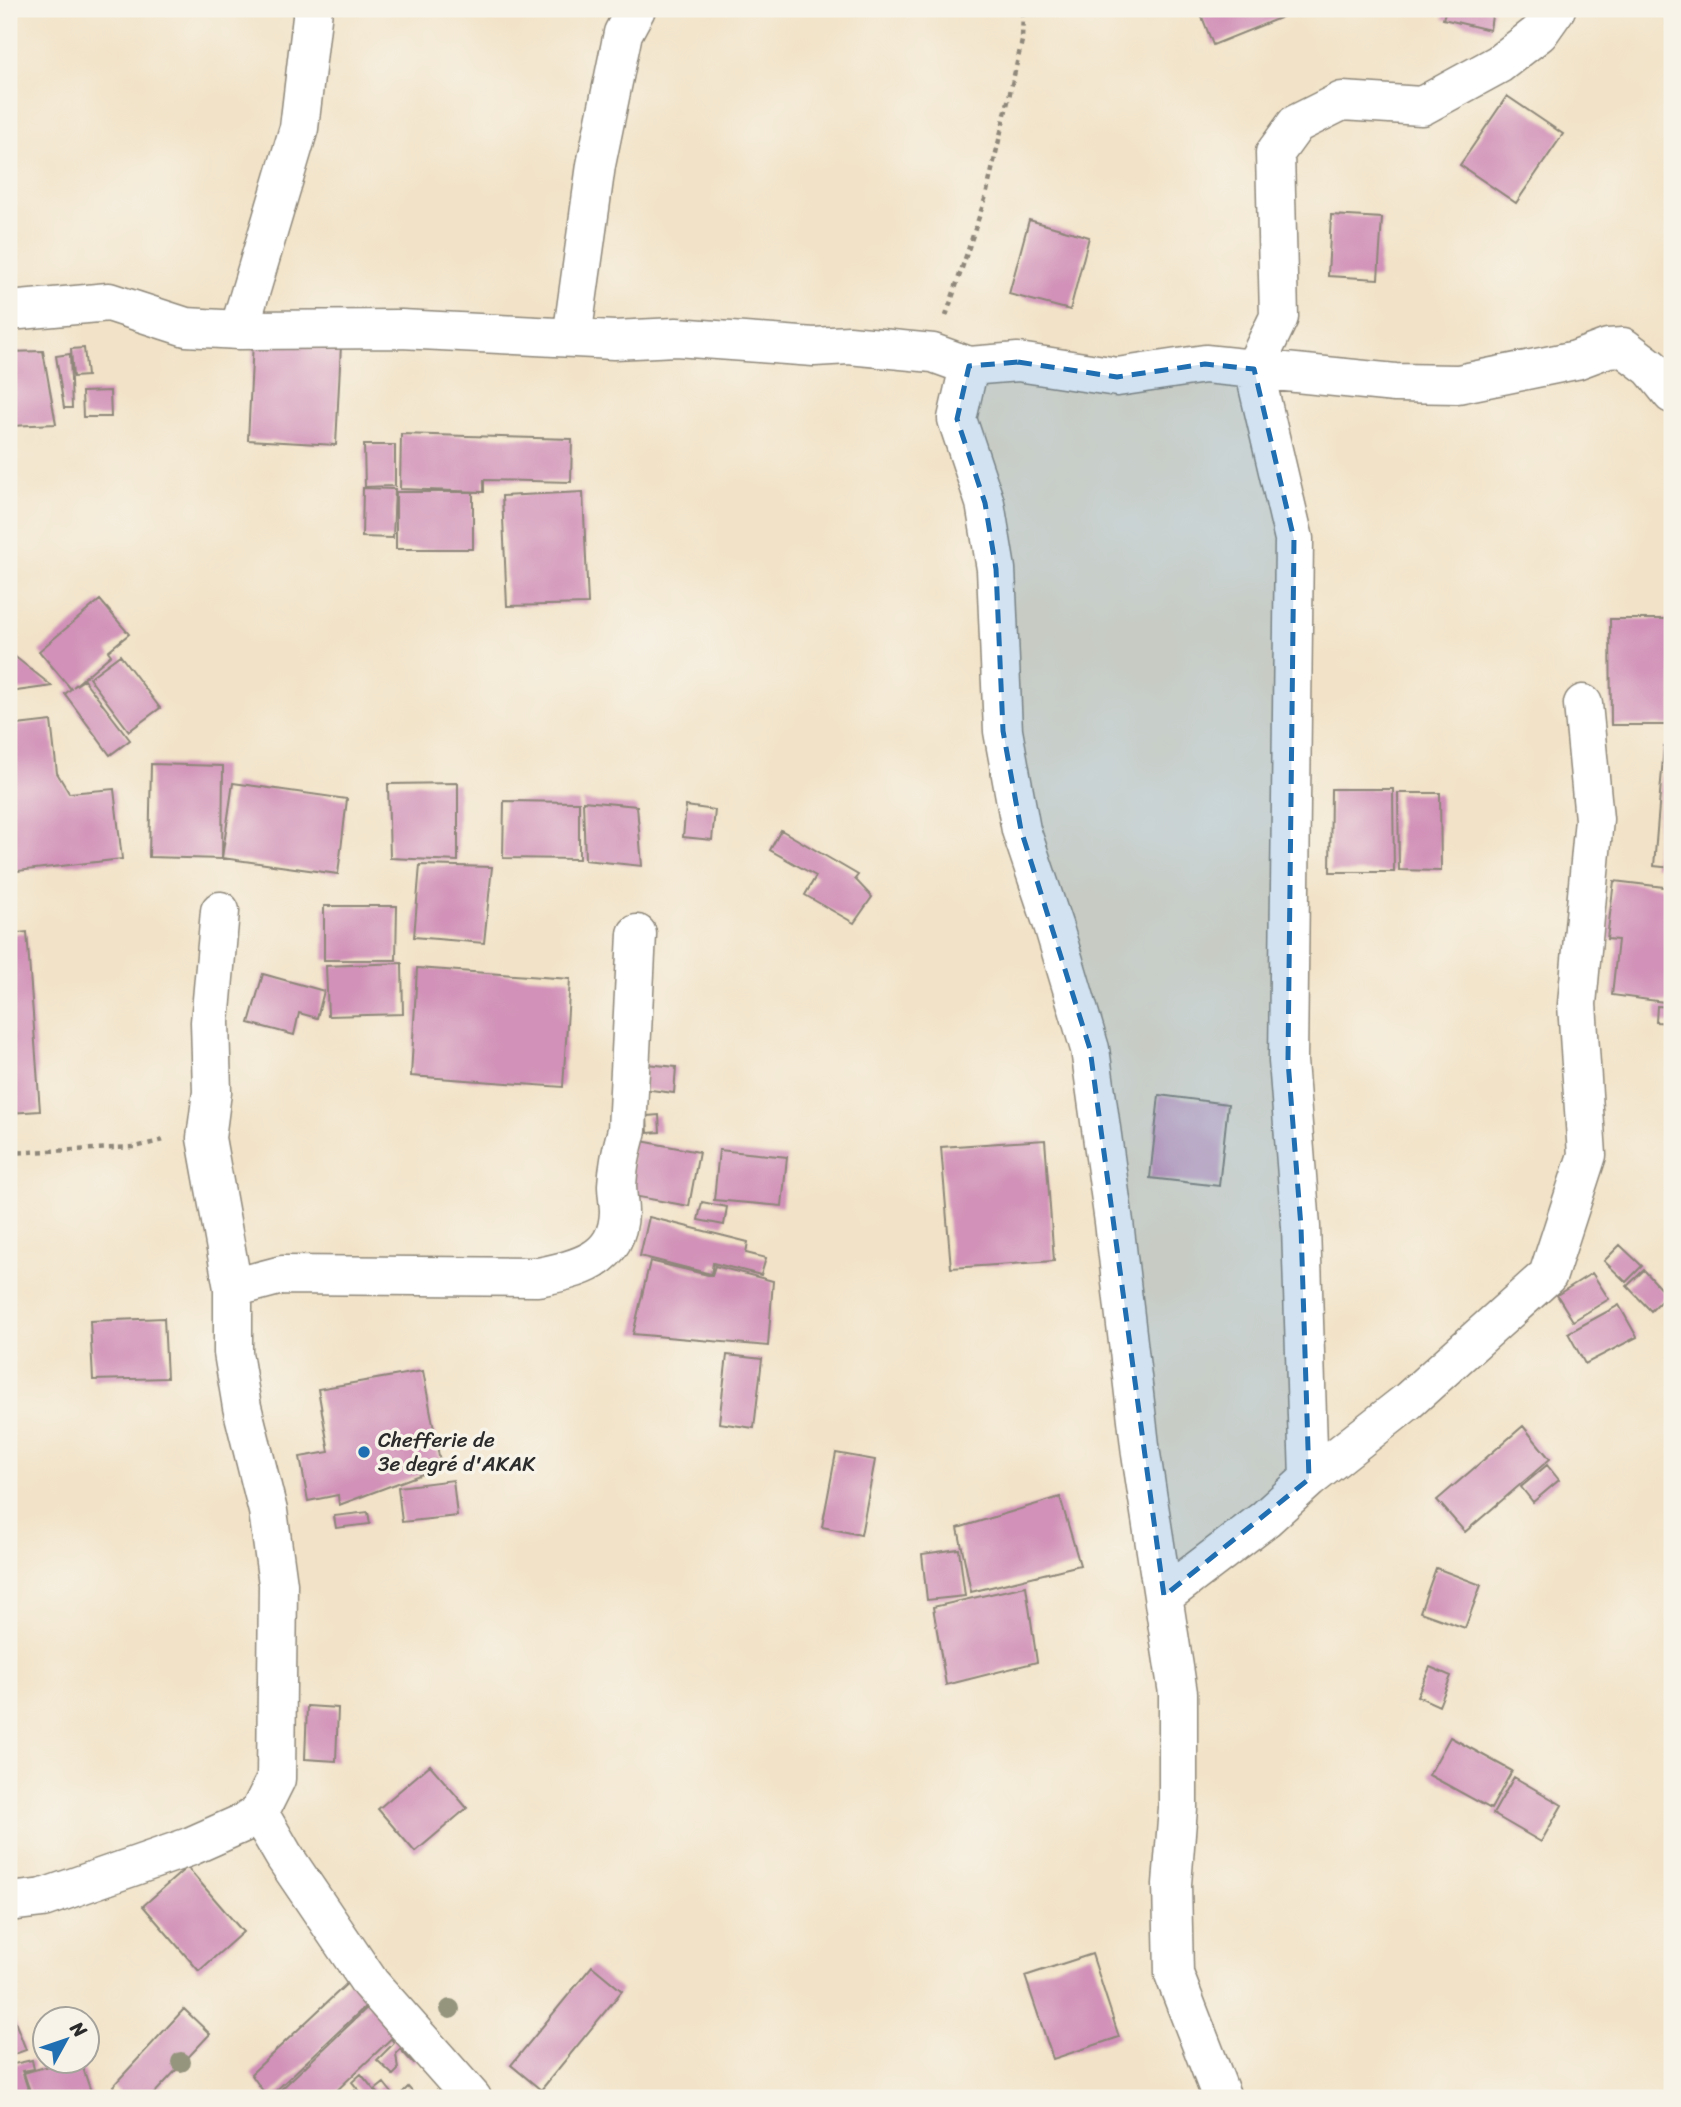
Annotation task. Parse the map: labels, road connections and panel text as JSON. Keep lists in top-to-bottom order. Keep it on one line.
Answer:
{"places":["Chefferie de 3e degré d'AKAK"],"north":"top right"}
